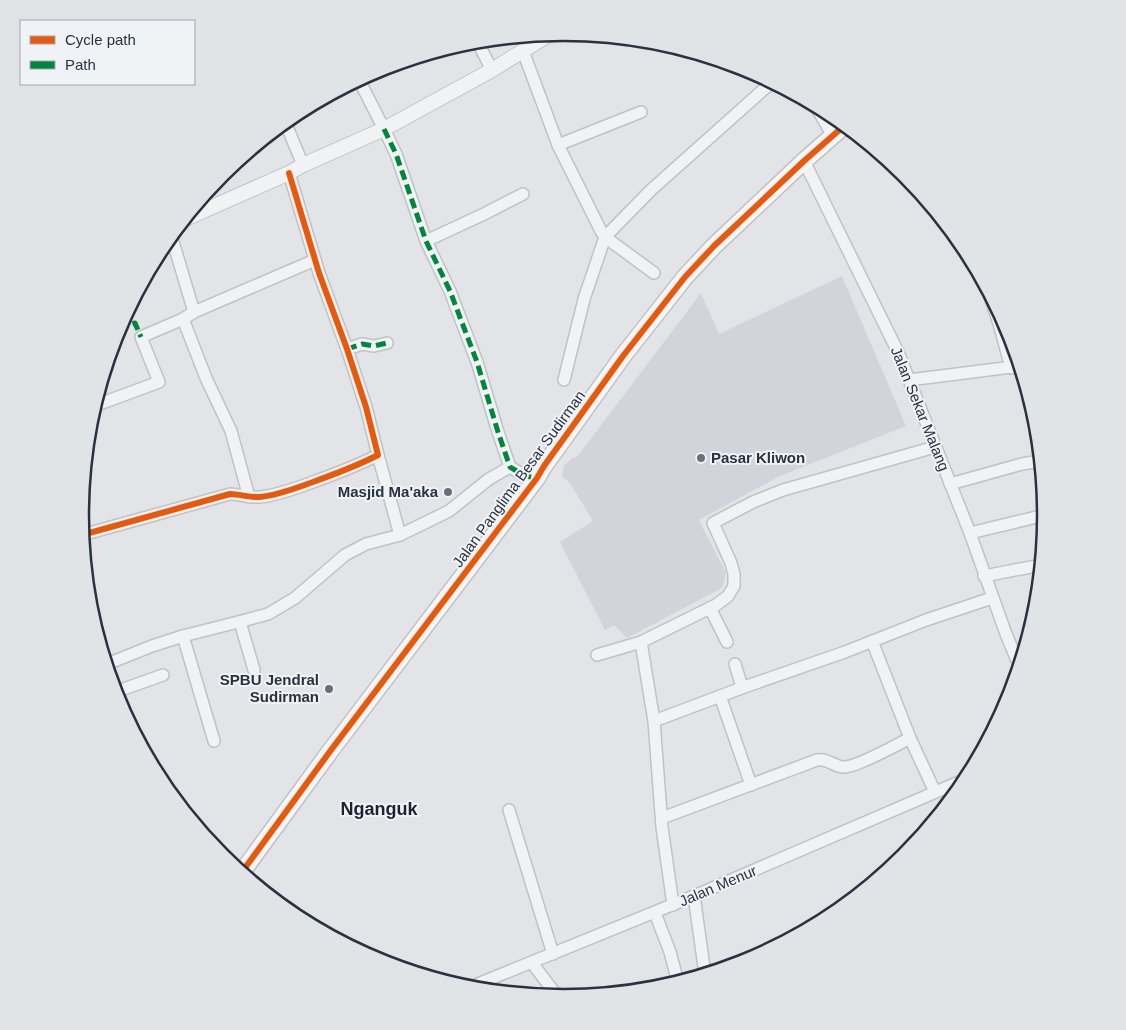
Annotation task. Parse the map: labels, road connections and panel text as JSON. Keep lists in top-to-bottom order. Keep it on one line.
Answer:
{"streets":{"main road":["Jalan Panglima Besar Sudirman"],"street":["Jalan Sekar Malang","Jalan Menur"]},"crossings":[["Jalan Sekar Malang","Jalan Panglima Besar Sudirman"]],"districts":["Nganguk"],"places":["Pasar Kliwon","Masjid Ma'aka","SPBU Jendral Sudirman"],"legend":["Cycle path","Path"]}
